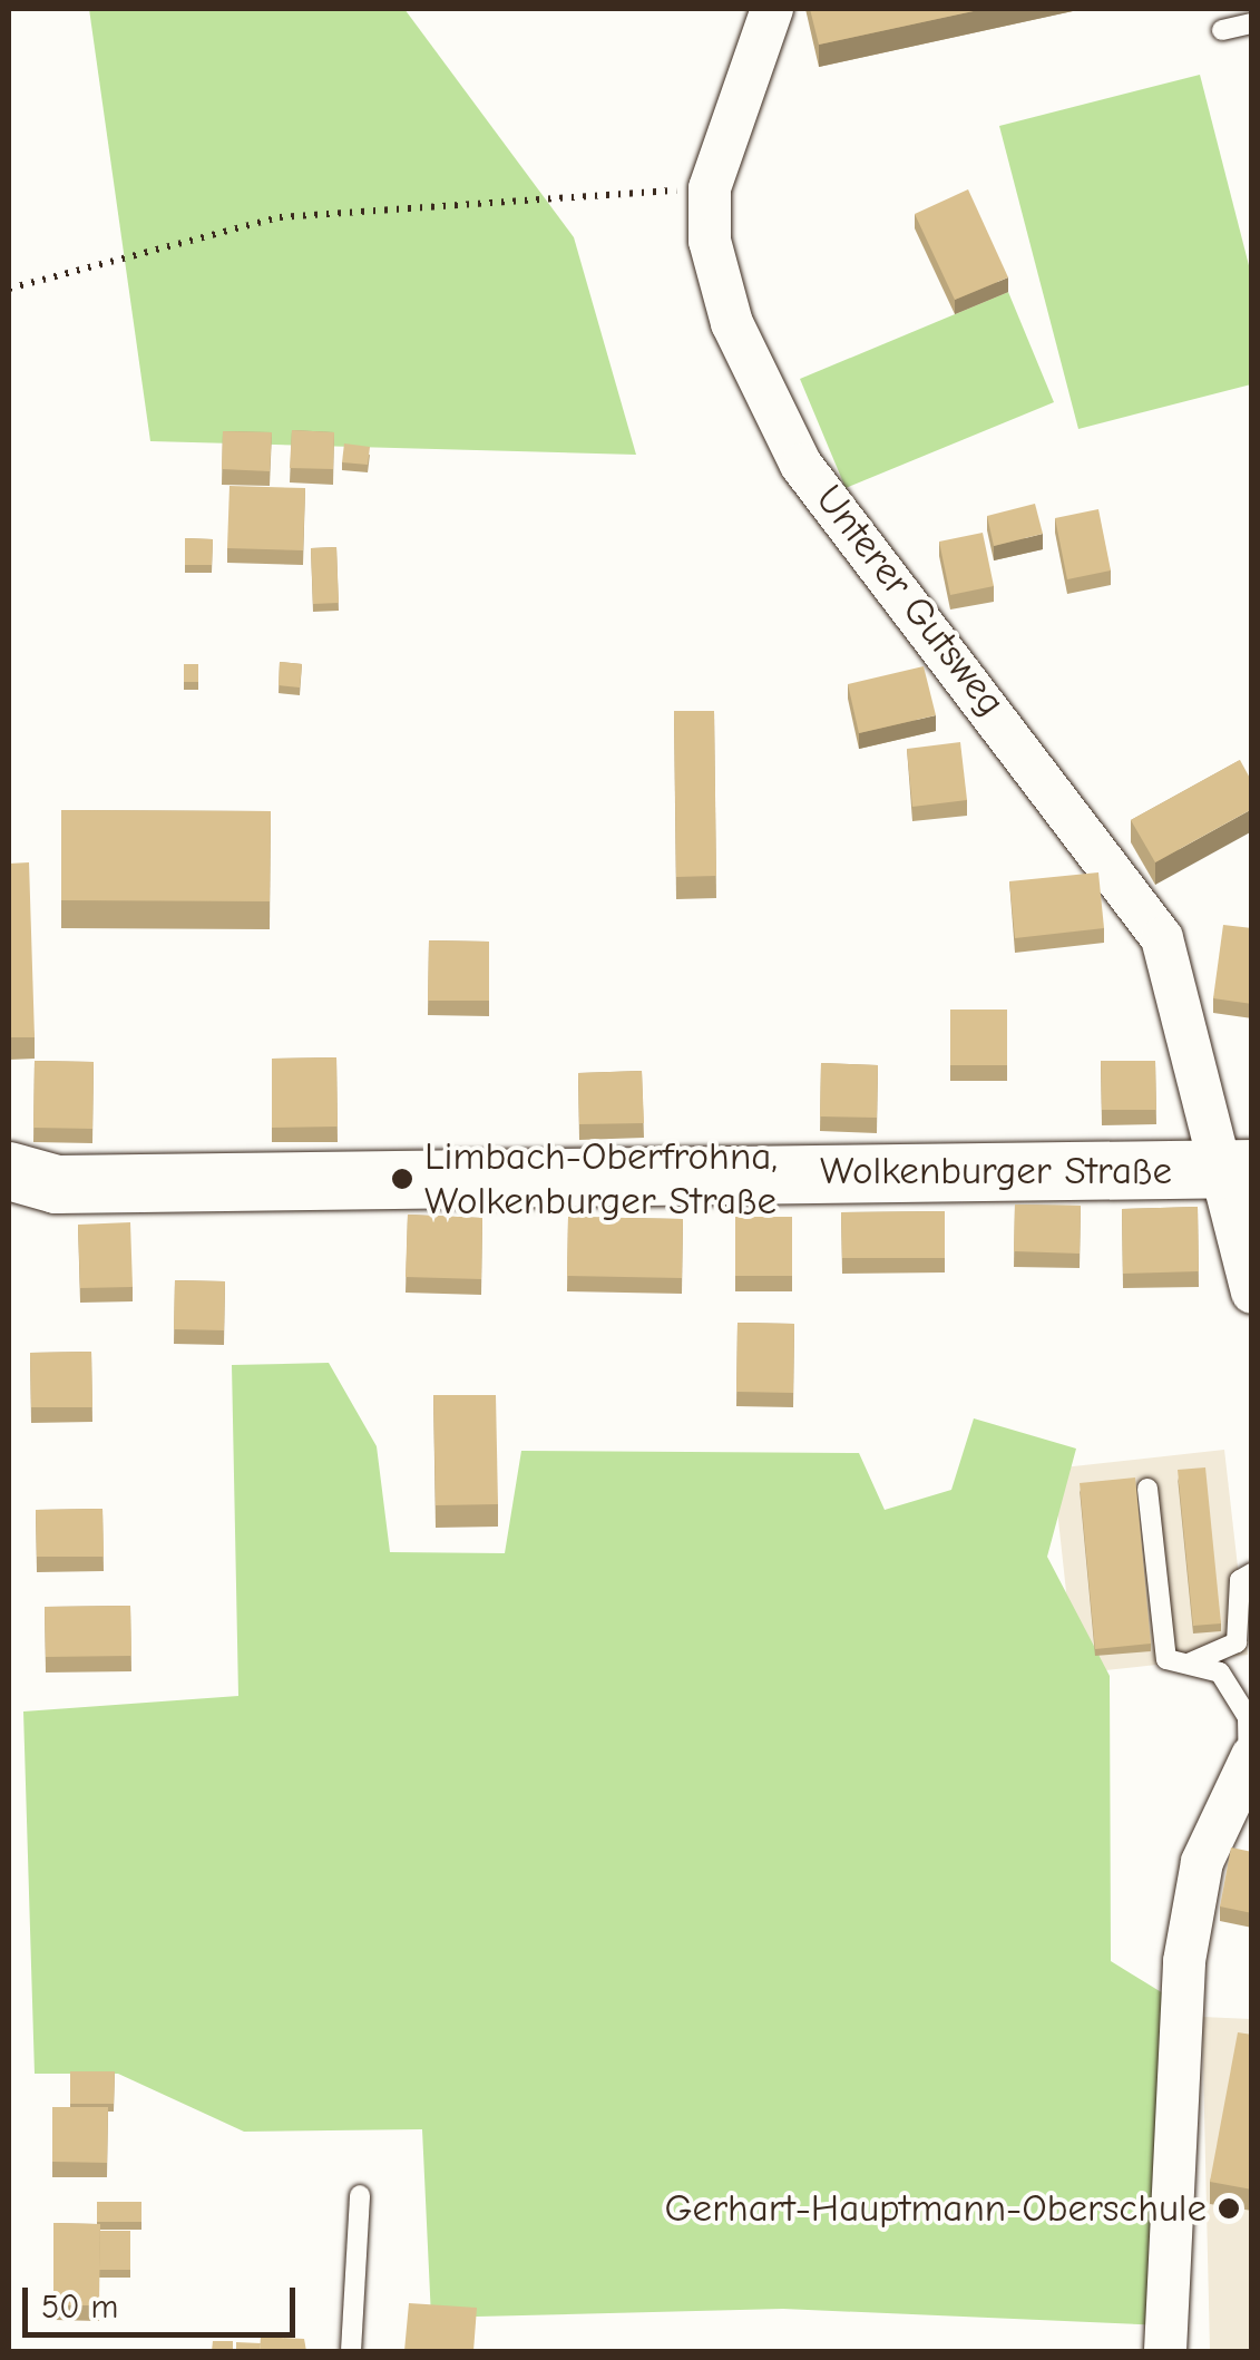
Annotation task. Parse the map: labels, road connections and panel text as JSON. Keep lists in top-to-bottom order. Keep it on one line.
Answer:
{"streets":{"main road":["Wolkenburger Straße"],"street":["Unterer Gutsweg"]},"crossings":[["Unterer Gutsweg","Wolkenburger Straße"]],"places":["Limbach-Oberfrohna, Wolkenburger Straße","Gerhart-Hauptmann-Oberschule"],"scale_bar":"50 m"}
